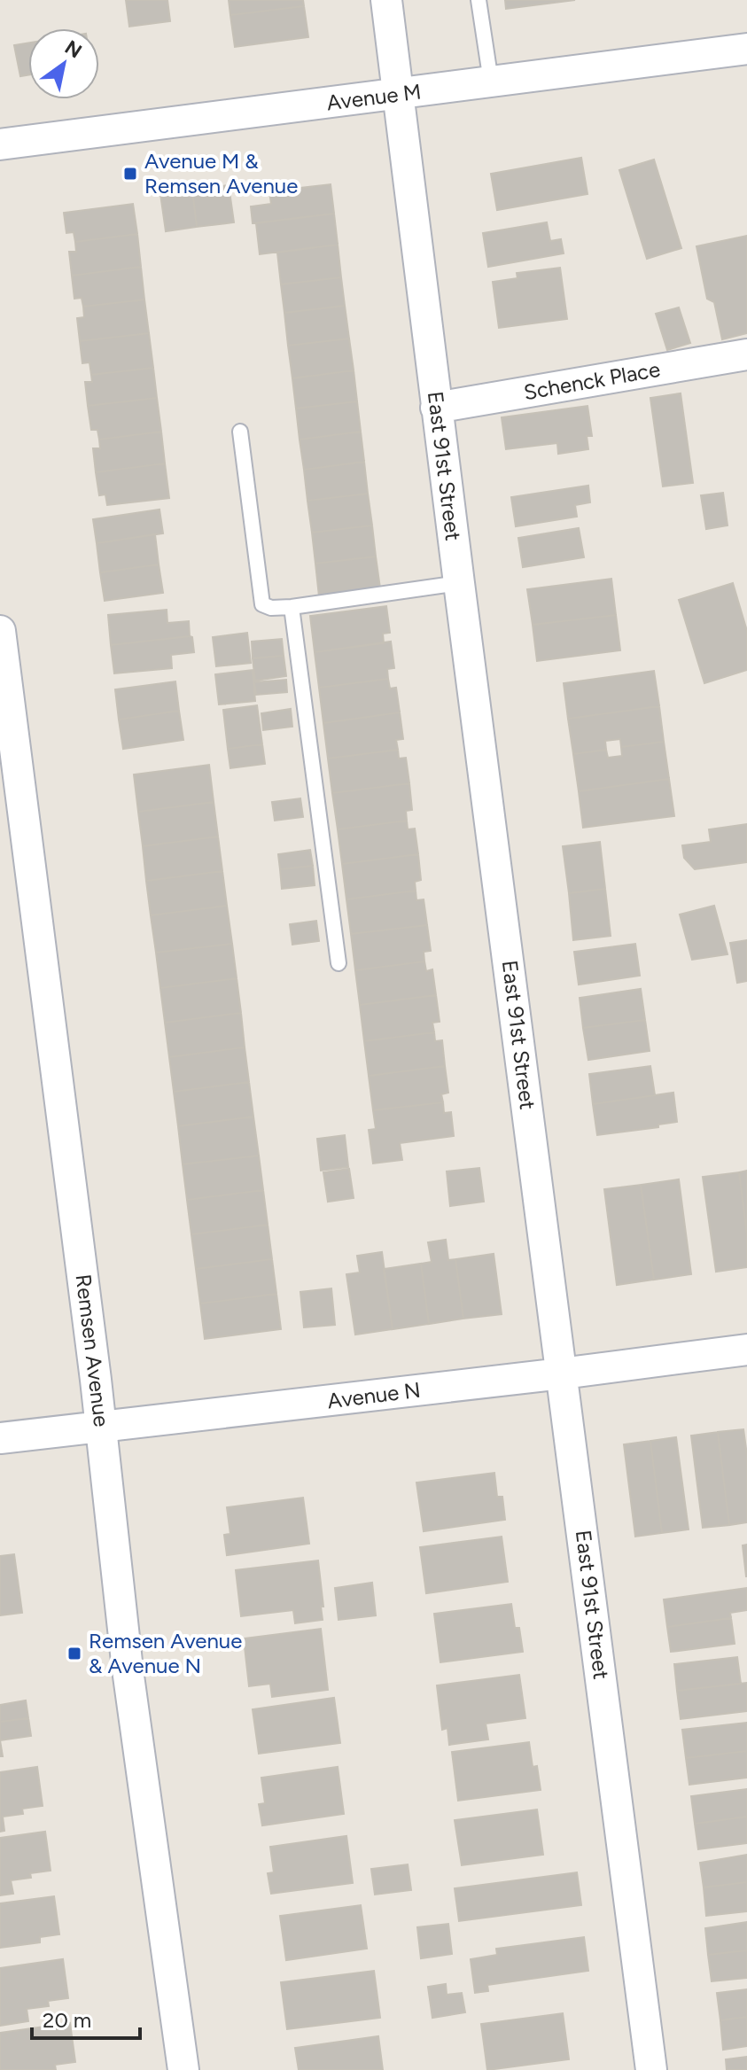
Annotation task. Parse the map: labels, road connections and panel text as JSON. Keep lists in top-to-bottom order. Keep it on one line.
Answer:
{"streets":{"street":["Avenue M","Schenck Place","East 91st Street","Remsen Avenue","Avenue N"]},"crossings":[["Avenue M","East 91st Street"],["Schenck Place","East 91st Street"],["East 91st Street","Avenue N"],["Remsen Avenue","Avenue N"]],"places":{"transit":["Avenue M & Remsen Avenue","Remsen Avenue & Avenue N"]},"scale_bar":"20 m","north":"top right"}
